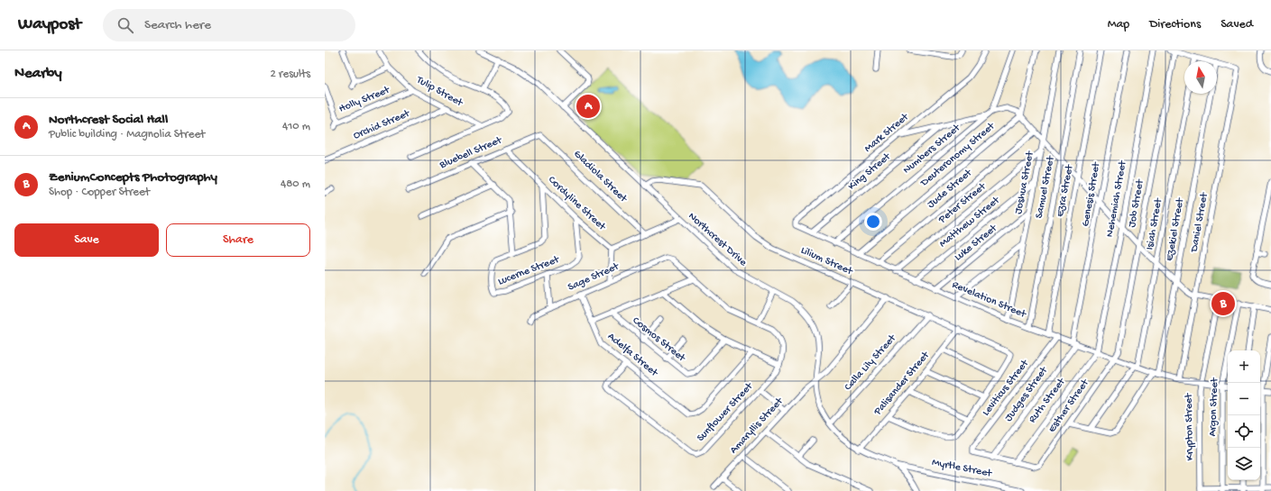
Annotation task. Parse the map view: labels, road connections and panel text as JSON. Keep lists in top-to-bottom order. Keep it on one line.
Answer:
{"streets":{"street":["Tulip Street","Holly Street","Orchid Street","Mark Street","Numbers Street","Bluebell Street","Deuteronomy Street","King Street","Gladiola Street","Joshua Street","Samuel Street","Jude Street","Ezra Street","Genesis Street","Nehemiah Street","Cordyline Street","Peter Street","Job Street","Matthew Street","Daniel Street","Isiah Street","Ezekiel Street","Northcrest Drive","Luke Street","Lilium Street","Lucerne Street","Sage Street","Revelation Street","Cosmos Street","Adelfa Street","Calla Lily Street","Palisander Street","Leviticus Street","Judges Street","Ruth Street","Esther Street","Argon Street","Sunflower Street","Amaryllis Street","Krypton Street","Myrtle Street"]},"crossings":[["Tulip Street","Holly Street"],["Tulip Street","Orchid Street"],["Mark Street","Revelation Street"],["Numbers Street","Revelation Street"],["Bluebell Street","Gladiola Street"],["Bluebell Street","Cordyline Street"],["Deuteronomy Street","Revelation Street"],["King Street","Revelation Street"],["Joshua Street","Peter Street"],["Joshua Street","Matthew Street"],["Joshua Street","Luke Street"],["Joshua Street","Revelation Street"],["Samuel Street","Revelation Street"],["Jude Street","Revelation Street"],["Ezra Street","Revelation Street"],["Genesis Street","Revelation Street"],["Genesis Street","Judges Street"],["Nehemiah Street","Revelation Street"],["Nehemiah Street","Ruth Street"],["Cordyline Street","Lucerne Street"],["Peter Street","Revelation Street"],["Job Street","Revelation Street"],["Job Street","Esther Street"],["Matthew Street","Revelation Street"],["Daniel Street","Revelation Street"],["Isiah Street","Revelation Street"],["Ezekiel Street","Revelation Street"],["Northcrest Drive","Lilium Street"],["Northcrest Drive","Calla Lily Street"],["Northcrest Drive","Palisander Street"],["Northcrest Drive","Amaryllis Street"],["Northcrest Drive","Myrtle Street"],["Luke Street","Revelation Street"],["Lilium Street","Calla Lily Street"],["Lilium Street","Palisander Street"],["Lilium Street","Amaryllis Street"],["Sage Street","Adelfa Street"],["Sage Street","Sunflower Street"],["Revelation Street","Leviticus Street"],["Revelation Street","Judges Street"],["Revelation Street","Ruth Street"],["Revelation Street","Esther Street"],["Revelation Street","Argon Street"],["Revelation Street","Krypton Street"],["Adelfa Street","Sunflower Street"],["Leviticus Street","Judges Street"],["Ruth Street","Esther Street"]],"north":"top","page":{"header":"Waypost","search":"Search here","nav":["Map","Directions","Saved"],"heading":["Nearby","2 results"],"pins":["A","B"],"list":[{"mark":"A","name":"Northcrest Social Hall","note":"Public building · Magnolia Street","value":"410 m"},{"mark":"B","name":"ZeniumConcepts Photography","note":"Shop · Copper Street","value":"480 m"}],"buttons":["Save","Share"],"map_buttons":["+","−"]}}
